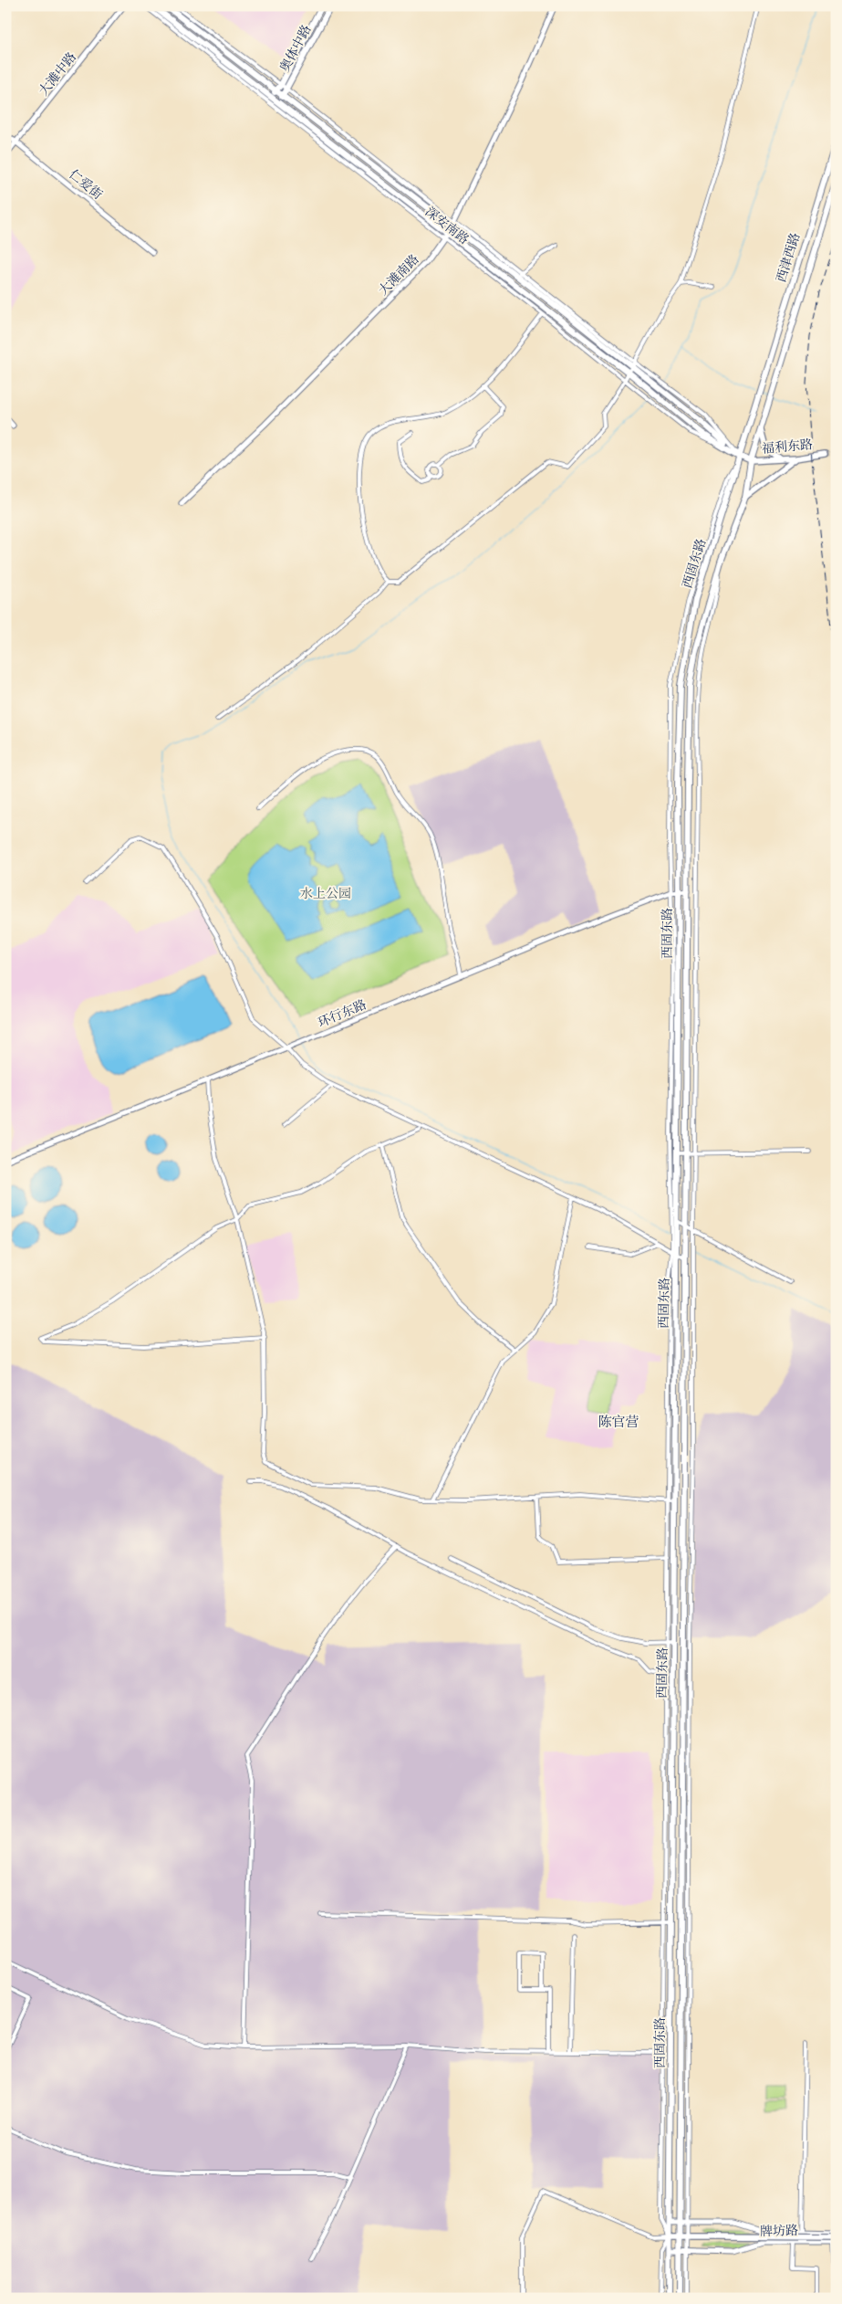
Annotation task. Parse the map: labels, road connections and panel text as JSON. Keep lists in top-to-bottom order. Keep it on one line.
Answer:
{"streets":{"main road":["奥体中路","深安南路","西津西路","福利东路","西固东路","牌坊路"],"street":["大滩中路","仁爱街","大滩南路","环行东路"]},"crossings":[["奥体中路","深安南路"],["大滩中路","仁爱街"],["深安南路","大滩南路"],["深安南路","西固东路"],["西津西路","西固东路"],["福利东路","西固东路"],["西固东路","环行东路"],["西固东路","牌坊路"]],"districts":["陈官营"],"parks":["水上公园"]}
